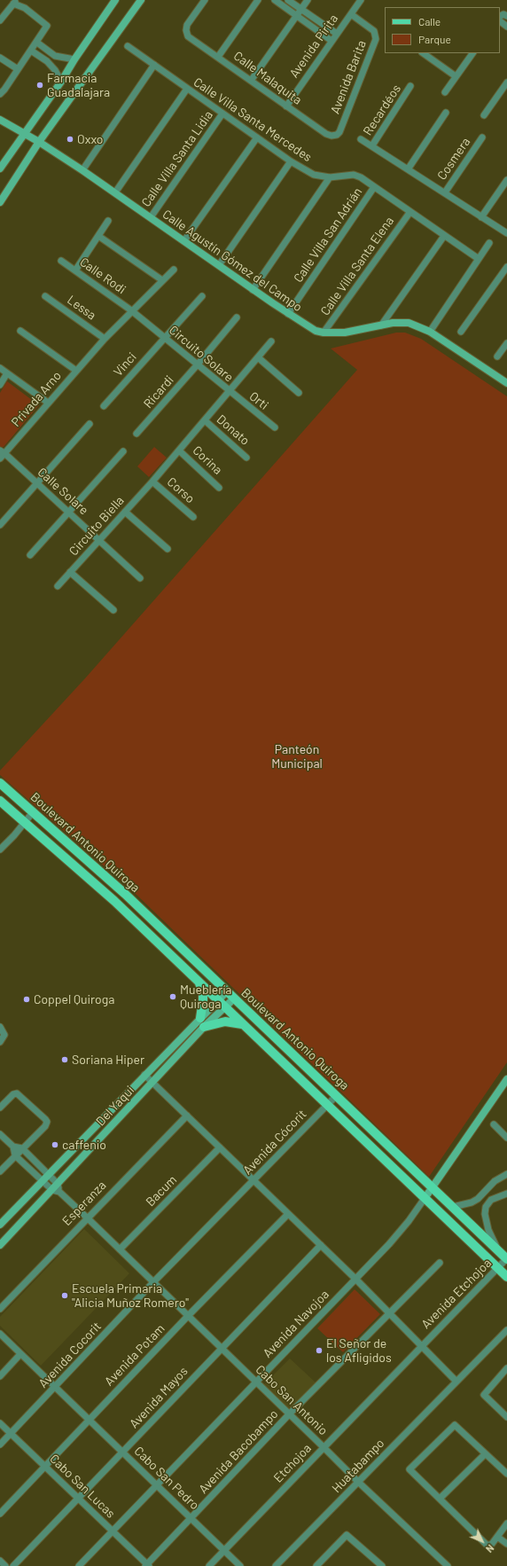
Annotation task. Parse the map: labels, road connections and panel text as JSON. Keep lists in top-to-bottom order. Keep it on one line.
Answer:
{"streets":{"main road":["Boulevard Antonio Quiroga"],"street":["Avenida Pirita","Avenida Barita","Calle Malaquita","Recardéos","Calle Villa Santa Mercedes","Calle Villa Santa Lidia","Cosmera","Calle Villa San Adrián","Calle Agustín Gómez del Campo","Calle Villa Santa Elena","Calle Rodi","Lessa","Circuito Solare","Vinci","Ricardi","Privada Arno","Orti","Donato","Corina","Corso","Calle Solare","Circuito Biella","Del Yaqui","Avenida Cócorit","Bacum","Esperanza","Avenida Etchojoa","Avenida Navojoa","Avenida Cocorit","Avenida Potam","Avenida Mayos","Cabo San Antonio","Avenida Bacobampo","Etchojoa","Huatabampo","Cabo San Pedro","Cabo San Lucas"]},"crossings":[["Avenida Pirita","Avenida Barita"],["Avenida Pirita","Calle Malaquita"],["Avenida Barita","Calle Malaquita"],["Calle Villa Santa Mercedes","Calle Villa Santa Lidia"],["Calle Villa Santa Mercedes","Calle Villa San Adrián"],["Calle Villa Santa Mercedes","Calle Villa Santa Elena"],["Calle Villa Santa Lidia","Calle Agustín Gómez del Campo"],["Calle Villa San Adrián","Calle Agustín Gómez del Campo"],["Calle Agustín Gómez del Campo","Calle Villa Santa Elena"],["Calle Rodi","Circuito Solare"],["Circuito Solare","Vinci"],["Circuito Solare","Ricardi"],["Circuito Solare","Orti"],["Circuito Solare","Donato"],["Circuito Solare","Corina"],["Circuito Solare","Corso"],["Circuito Solare","Circuito Biella"],["Privada Arno","Calle Solare"],["Corso","Circuito Biella"],["Calle Solare","Circuito Biella"],["Boulevard Antonio Quiroga","Del Yaqui"],["Boulevard Antonio Quiroga","Avenida Cócorit"],["Boulevard Antonio Quiroga","Avenida Etchojoa"],["Boulevard Antonio Quiroga","Avenida Navojoa"],["Del Yaqui","Cabo San Antonio"],["Avenida Cócorit","Avenida Cocorit"],["Bacum","Cabo San Antonio"],["Esperanza","Cabo San Antonio"],["Avenida Etchojoa","Etchojoa"],["Avenida Navojoa","Cabo San Antonio"],["Avenida Navojoa","Cabo San Pedro"],["Avenida Navojoa","Cabo San Lucas"],["Avenida Cocorit","Cabo San Antonio"],["Avenida Cocorit","Cabo San Pedro"],["Avenida Cocorit","Cabo San Lucas"],["Avenida Potam","Cabo San Antonio"],["Avenida Potam","Cabo San Pedro"],["Avenida Potam","Cabo San Lucas"],["Avenida Mayos","Cabo San Antonio"],["Avenida Mayos","Cabo San Pedro"],["Avenida Mayos","Cabo San Lucas"],["Cabo San Antonio","Avenida Bacobampo"],["Cabo San Antonio","Etchojoa"],["Cabo San Antonio","Huatabampo"],["Avenida Bacobampo","Cabo San Pedro"],["Avenida Bacobampo","Cabo San Lucas"],["Etchojoa","Cabo San Pedro"]],"parks":["Panteón Municipal"],"places":["Farmacia Guadalajara","Oxxo","Mueblería Quiroga","Coppel Quiroga","Soriana Hiper","caffenio","Escuela Primaria \"Alicia Muñoz Romero\"","El Señor de los Afligidos"],"legend":["Calle","Parque"],"north":"bottom right"}
